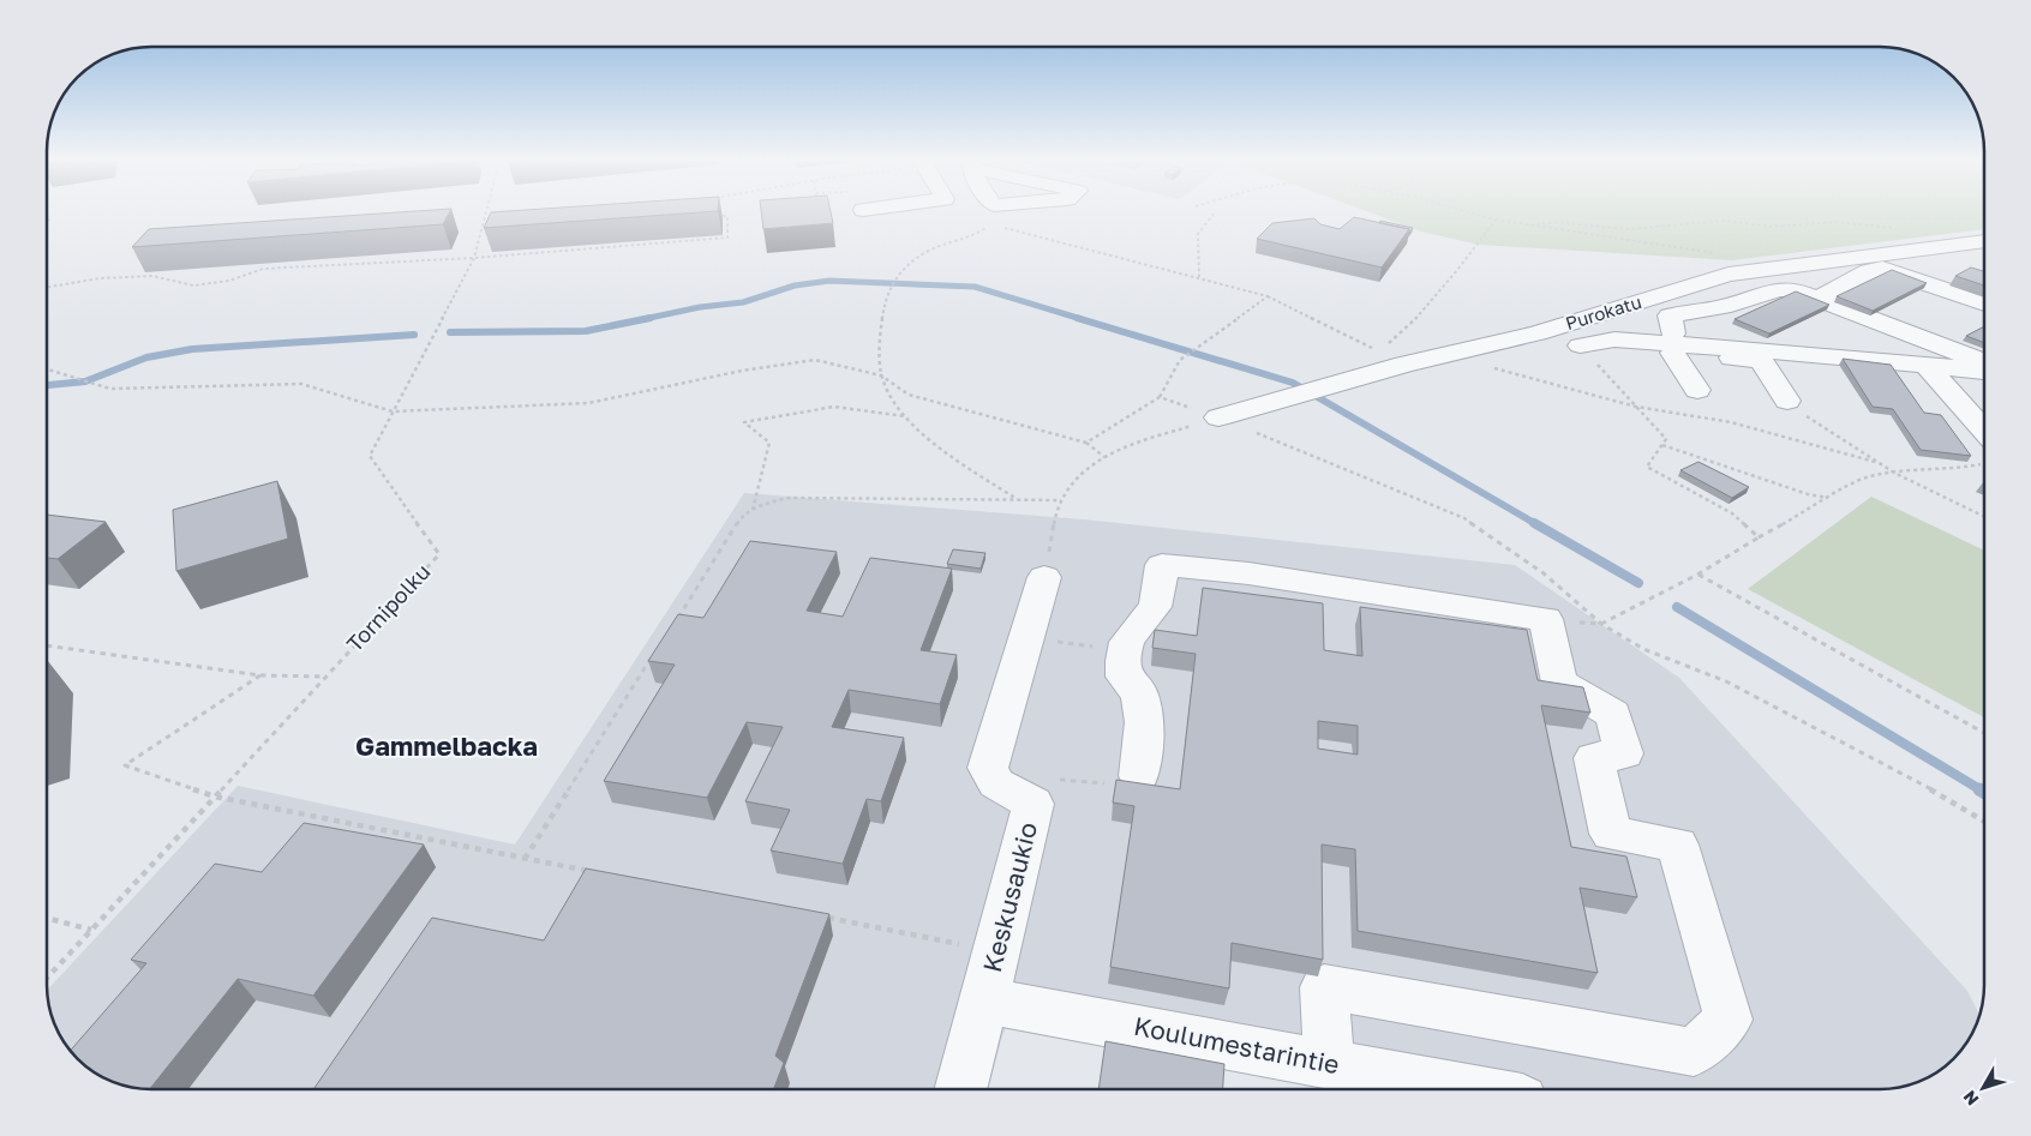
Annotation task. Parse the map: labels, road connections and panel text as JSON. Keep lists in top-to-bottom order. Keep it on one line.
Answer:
{"streets":{"street":["Purokatu","Keskusaukio","Koulumestarintie"],"path":["Tornipolku"]},"crossings":[["Keskusaukio","Koulumestarintie"]],"districts":["Gammelbacka"],"north":"bottom left"}
